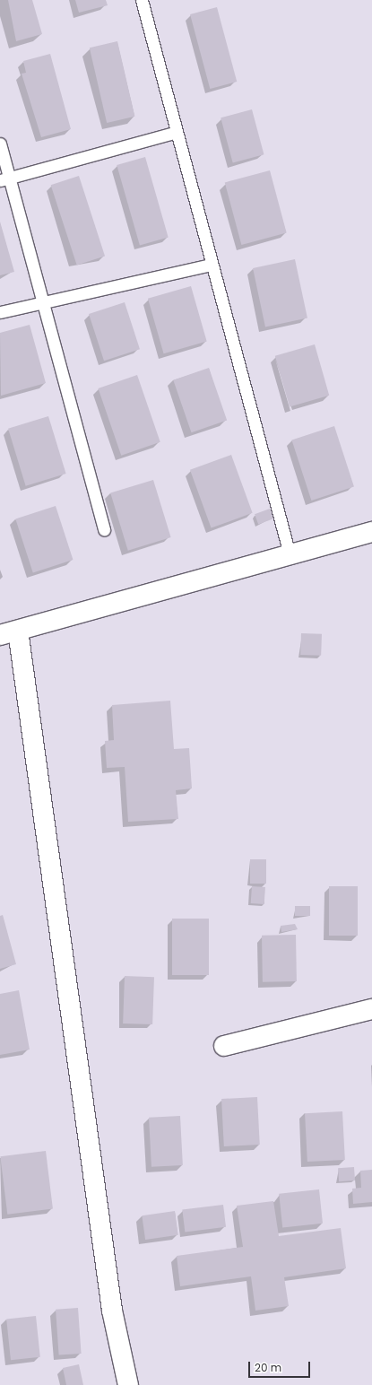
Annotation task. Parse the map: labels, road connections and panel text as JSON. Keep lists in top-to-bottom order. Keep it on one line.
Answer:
{"scale_bar":"20 m"}
